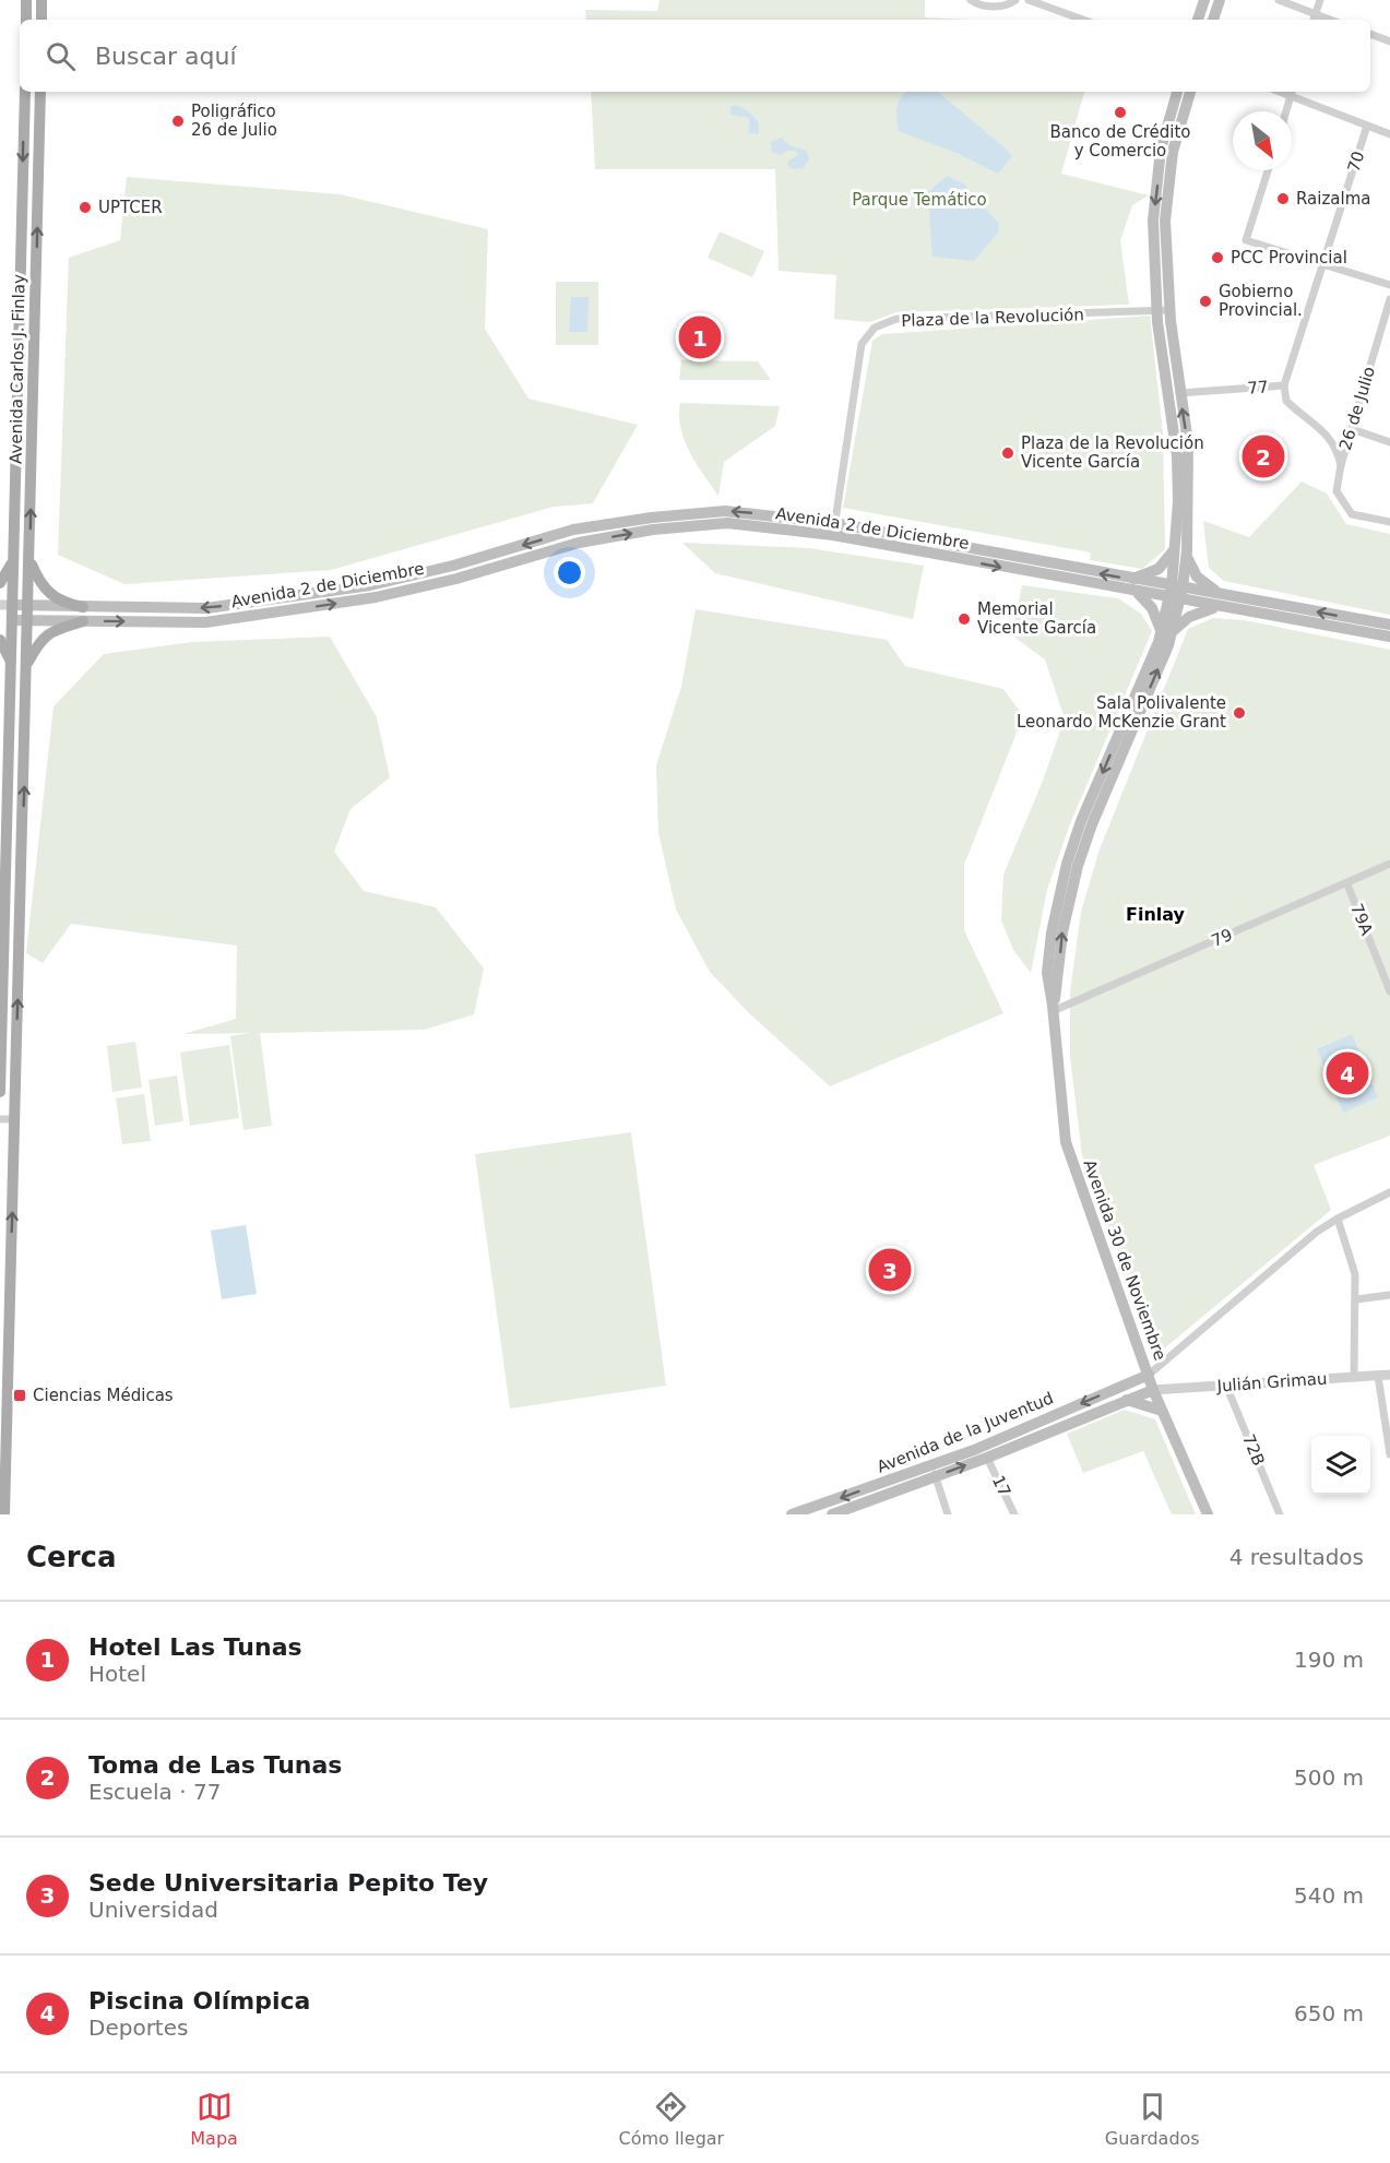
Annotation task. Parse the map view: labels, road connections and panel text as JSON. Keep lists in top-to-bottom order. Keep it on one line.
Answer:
{"streets":{"main road":["Avenida Carlos J. Finlay","Avenida 2 de Diciembre","Avenida 30 de Noviembre","Avenida de la Juventud"],"street":["70","Plaza de la Revolución","77","26 de Julio","79A","79","Julián Grimau","72B","17"]},"crossings":[["70","77"],["Plaza de la Revolución","Avenida 2 de Diciembre"],["Plaza de la Revolución","Avenida 30 de Noviembre"],["Avenida Carlos J. Finlay","Avenida 2 de Diciembre"],["77","26 de Julio"],["77","Avenida 30 de Noviembre"],["Avenida 2 de Diciembre","Avenida 30 de Noviembre"],["79A","79"],["79","Avenida 30 de Noviembre"],["Avenida 30 de Noviembre","Julián Grimau"],["Avenida 30 de Noviembre","Avenida de la Juventud"],["Julián Grimau","Avenida de la Juventud"],["Julián Grimau","72B"],["Avenida de la Juventud","17"]],"districts":["Finlay"],"parks":["Parque Temático"],"places":{"other":["Banco de Crédito y Comercio","Poligráfico 26 de Julio","Raizalma","UPTCER","PCC Provincial","Gobierno Provincial.","Plaza de la Revolución Vicente García","Memorial Vicente García","Sala Polivalente Leonardo McKenzie Grant"],"transit":["Ciencias Médicas"]},"north":"bottom right","page":{"search":"Buscar aquí","pins":["1","2","4","3"],"heading":["Cerca","4 resultados"],"list":[{"mark":"1","name":"Hotel Las Tunas","note":"Hotel","value":"190 m"},{"mark":"2","name":"Toma de Las Tunas","note":"Escuela · 77","value":"500 m"},{"mark":"3","name":"Sede Universitaria Pepito Tey","note":"Universidad","value":"540 m"},{"mark":"4","name":"Piscina Olímpica","note":"Deportes","value":"650 m"}],"nav":["Mapa","Cómo llegar","Guardados"]}}
